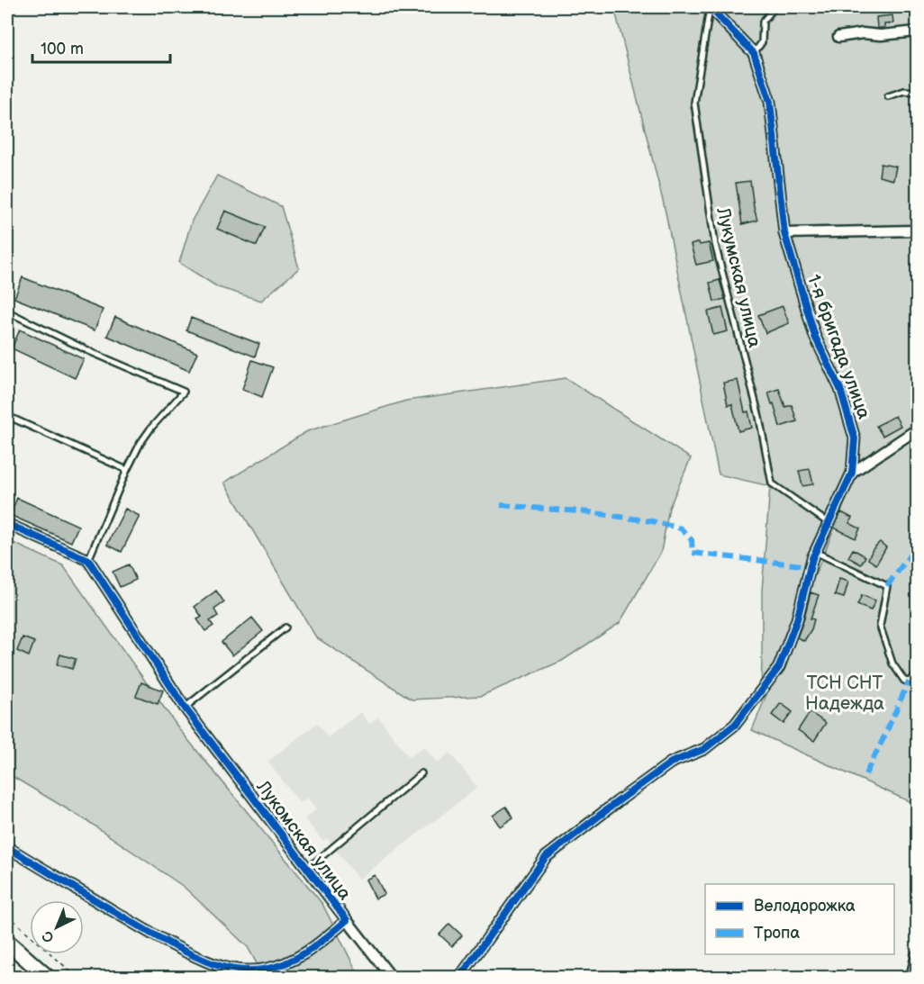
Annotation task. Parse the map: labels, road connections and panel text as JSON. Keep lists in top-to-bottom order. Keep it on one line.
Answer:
{"streets":{"street":["1-я бригада улица","Лукомская улица"],"lane":["Лукумская улица"]},"parks":["ТСН СНТ Надежда"],"legend":["Велодорожка","Тропа"],"scale_bar":"100 m","north":"bottom left"}
